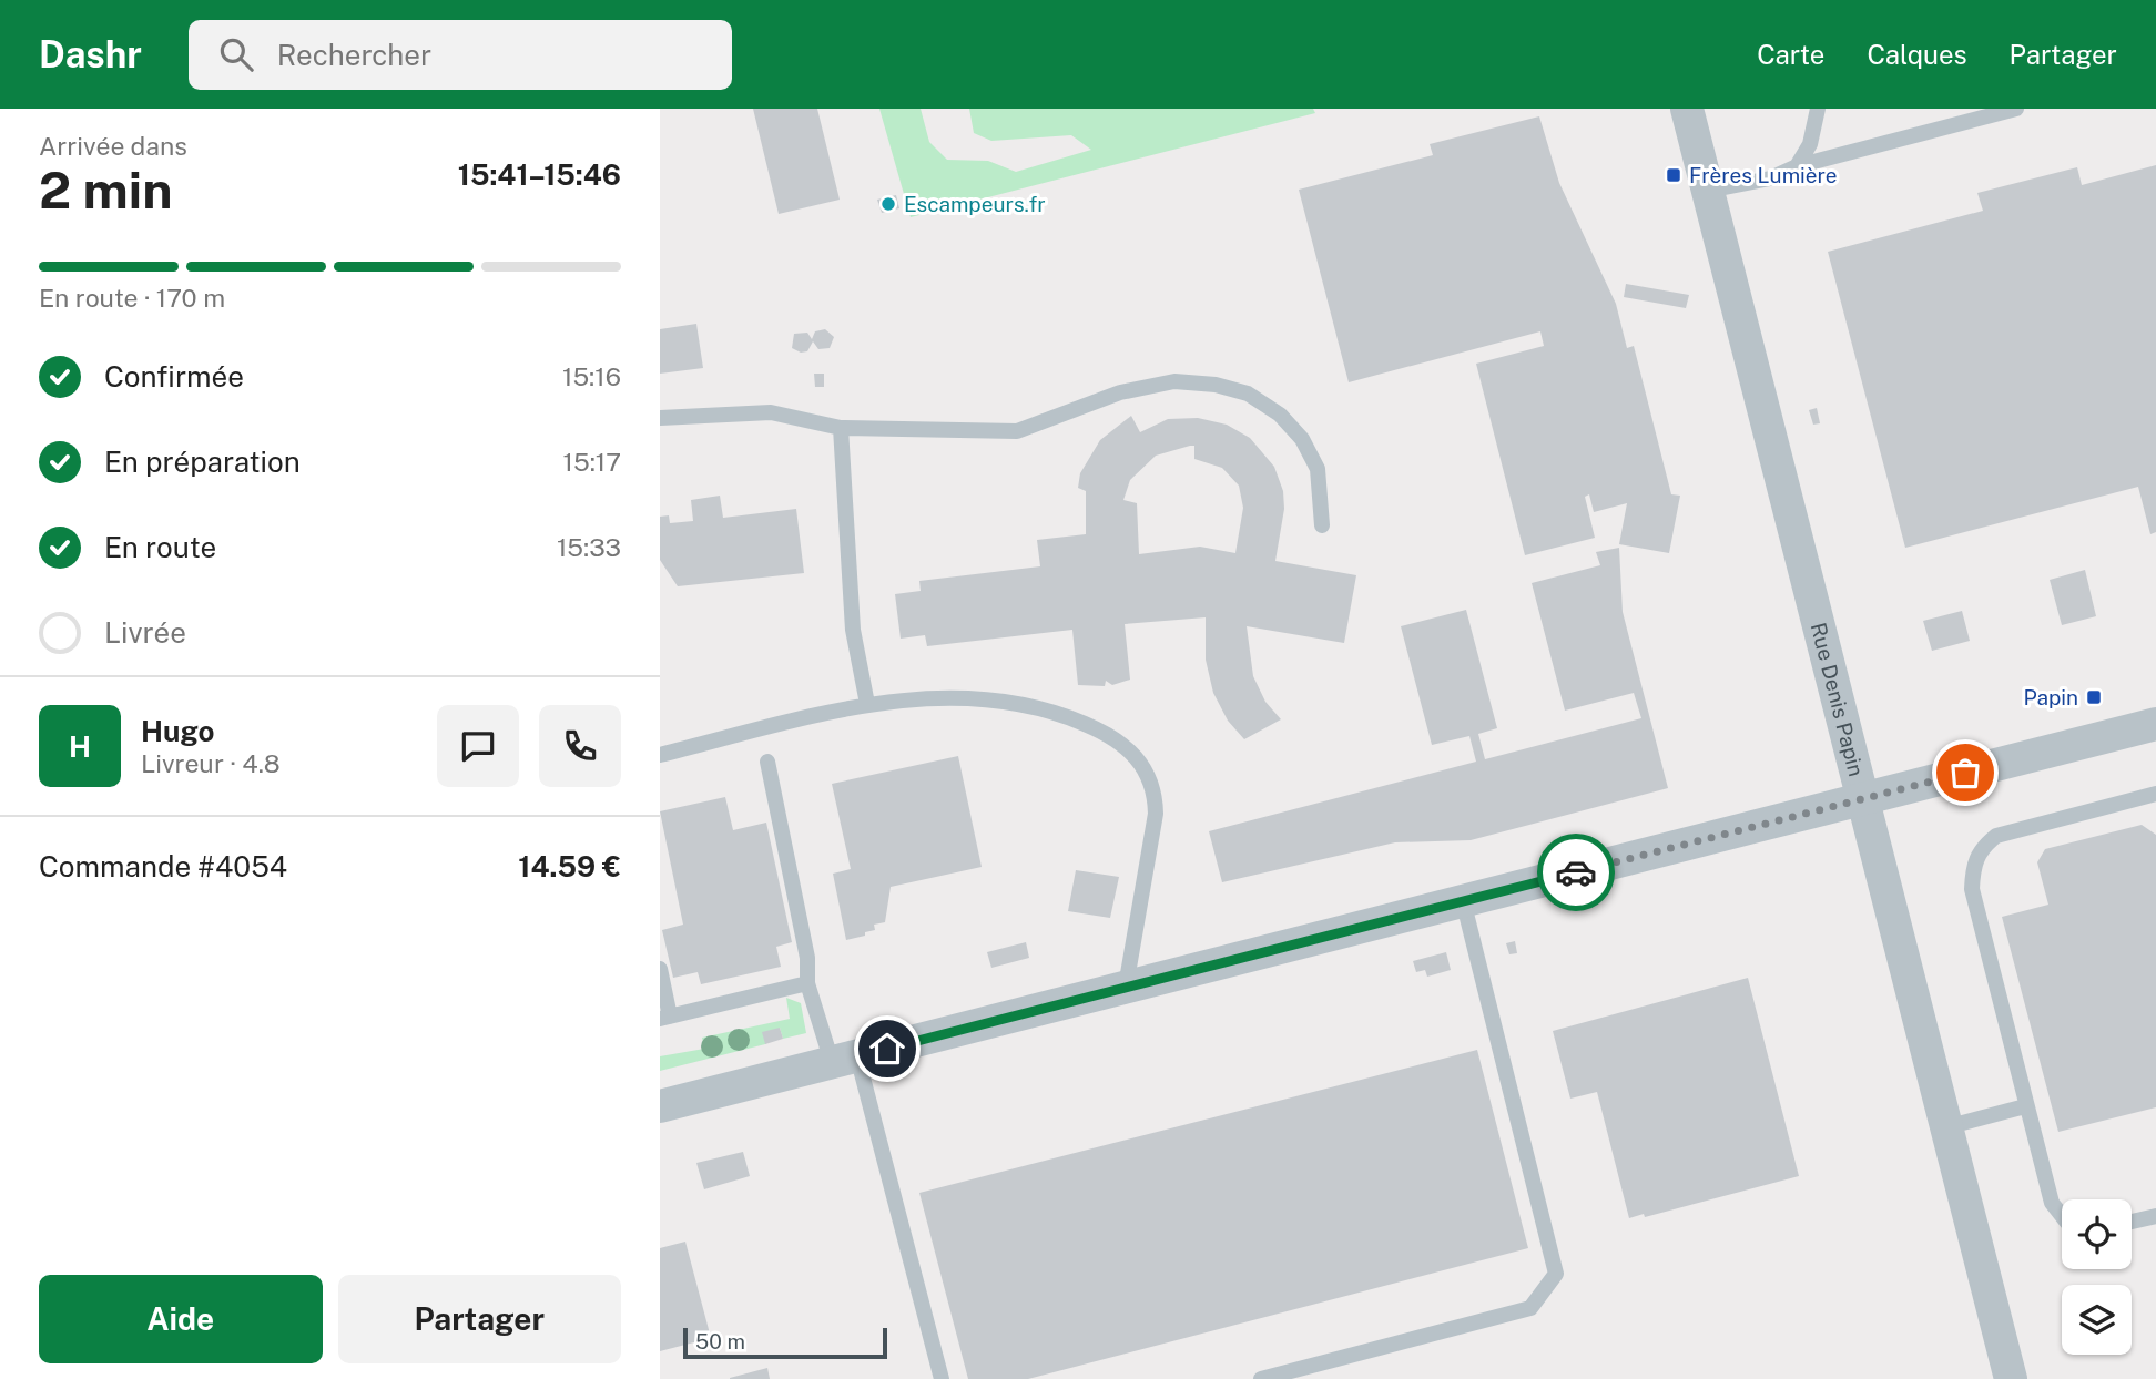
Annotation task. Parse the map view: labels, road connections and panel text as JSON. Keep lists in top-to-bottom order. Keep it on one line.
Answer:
{"streets":{"street":["Rue Denis Papin"]},"places":{"transit":["Frères Lumière","Papin"],"other":["Escampeurs.fr"]},"scale_bar":"50 m","page":{"header":"Dashr","search":"Rechercher","nav":["Carte","Calques","Partager"],"heading":["2 min","Arrivée dans","15:41–15:46"],"panel":["Hugo","Livreur · 4.8","Commande #4054","14.59 €"],"bar":"En route · 170 m","list":[["Confirmée","15:16"],["En préparation","15:17"],["En route","15:33"],"Livrée"],"round":"H","buttons":["Aide","Partager"],"scale":"50 m"}}
